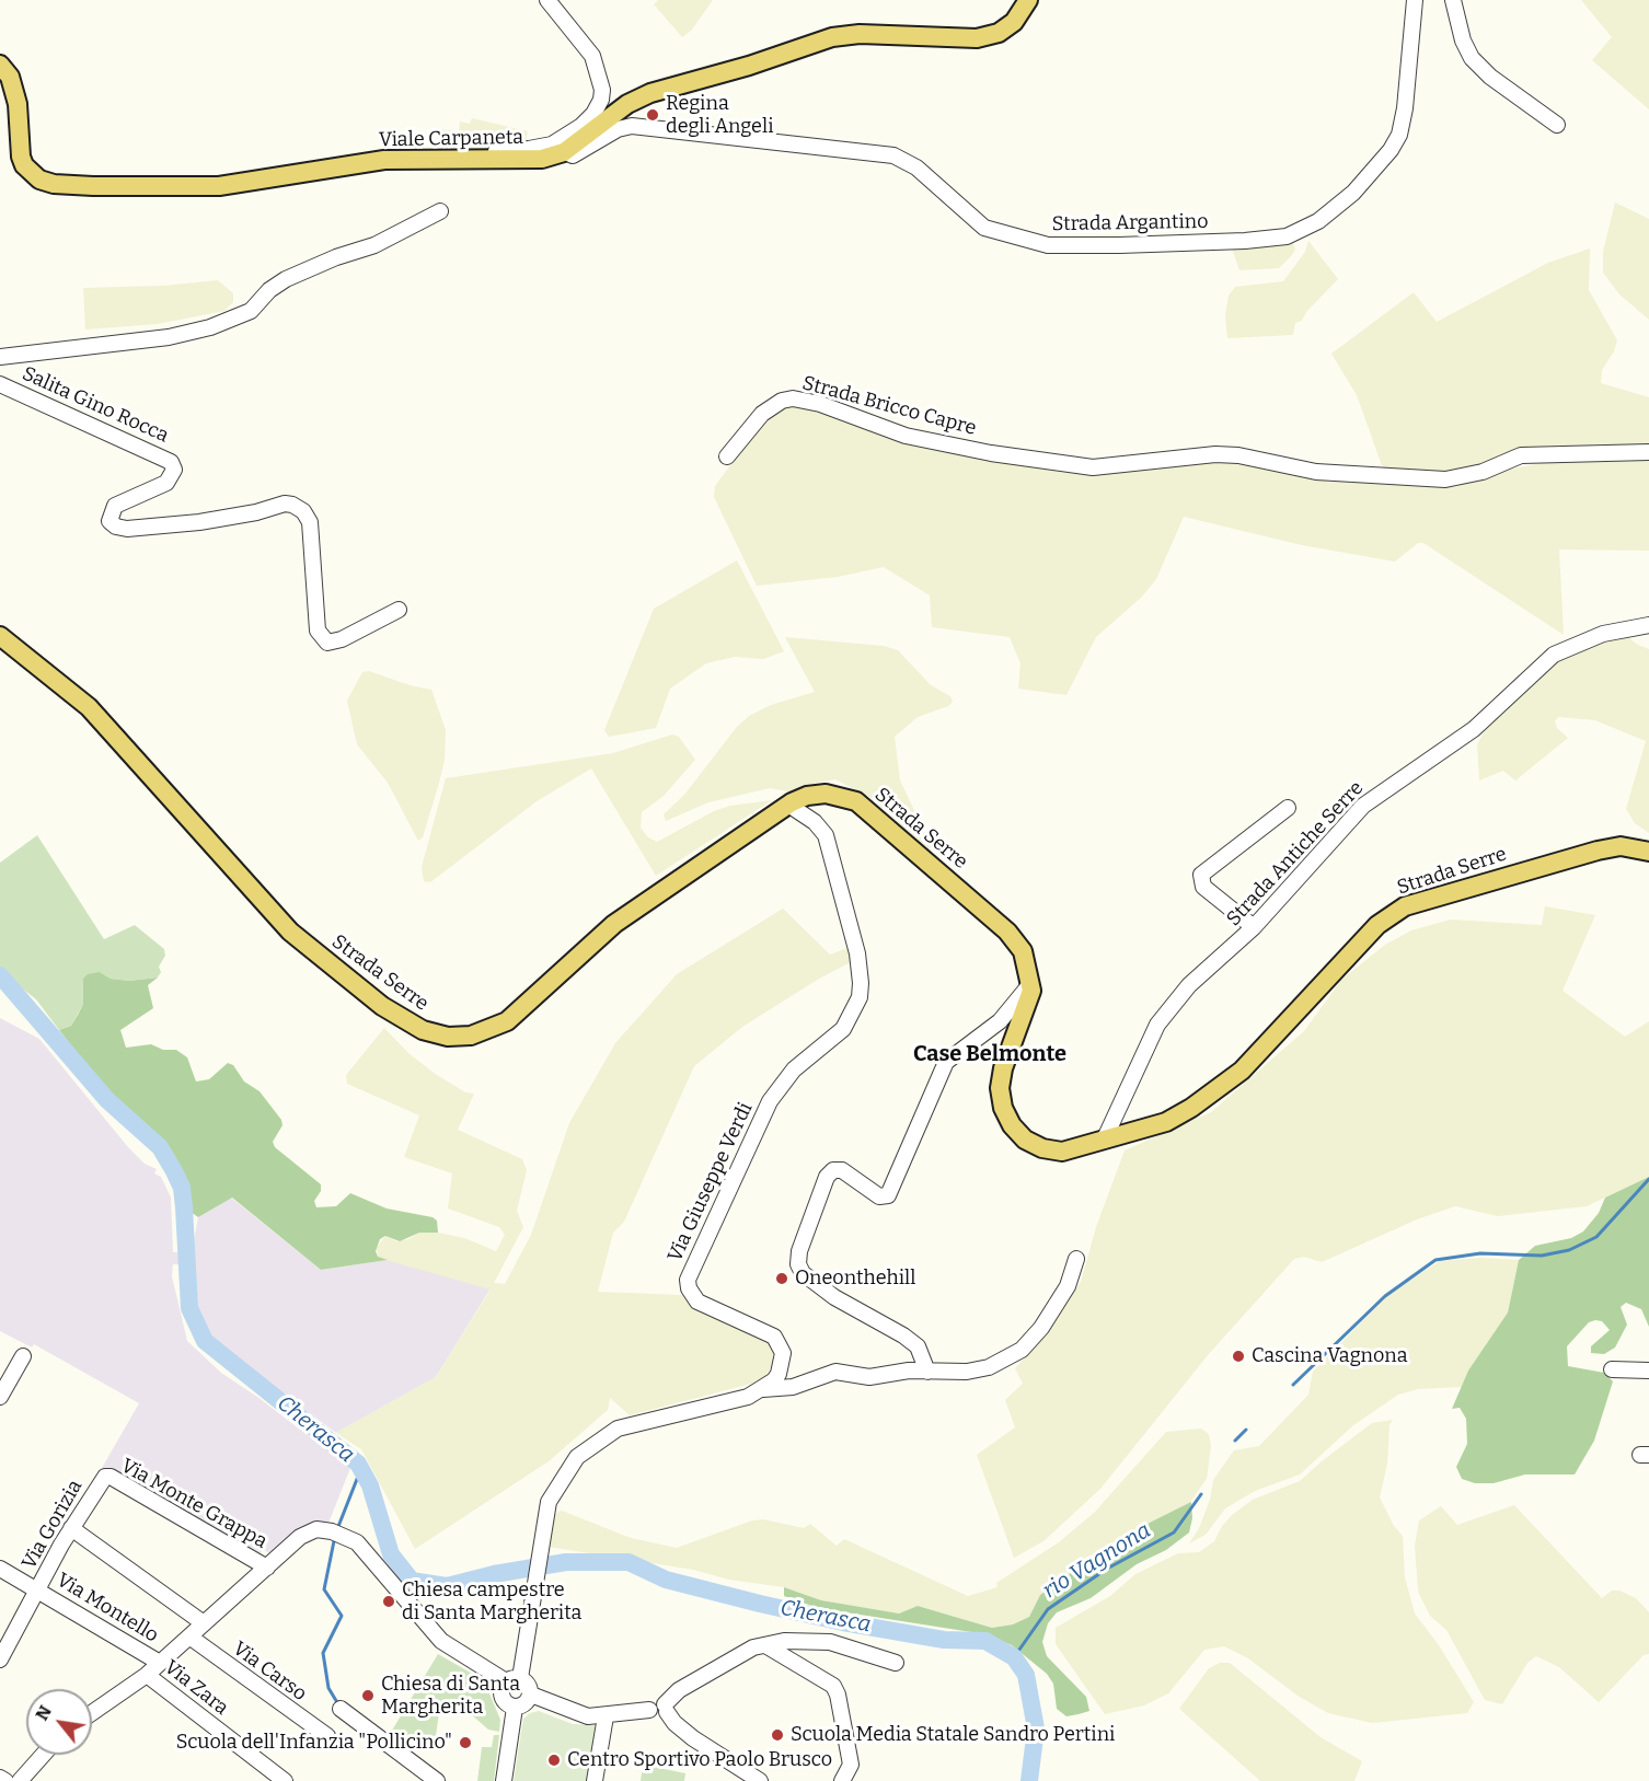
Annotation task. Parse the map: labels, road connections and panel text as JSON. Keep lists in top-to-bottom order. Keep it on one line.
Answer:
{"streets":{"main road":["Viale Carpaneta","Strada Serre"],"street":["Strada Argantino","Salita Gino Rocca","Strada Bricco Capre","Strada Antiche Serre","Via Giuseppe Verdi","Via Monte Grappa","Via Gorizia","Via Montello","Via Carso","Via Zara"]},"crossings":[["Viale Carpaneta","Strada Argantino"],["Strada Serre","Strada Antiche Serre"],["Strada Serre","Via Giuseppe Verdi"],["Via Monte Grappa","Via Gorizia"],["Via Gorizia","Via Montello"]],"districts":["Case Belmonte"],"water":["Cherasca","rio Vagnona"],"places":["Regina degli Angeli","Oneonthehill","Cascina Vagnona","Chiesa campestre di Santa Margherita","Chiesa di Santa Margherita","Scuola Media Statale Sandro Pertini","Scuola dell'Infanzia \"Pollicino\"","Centro Sportivo Paolo Brusco"],"north":"top left"}
